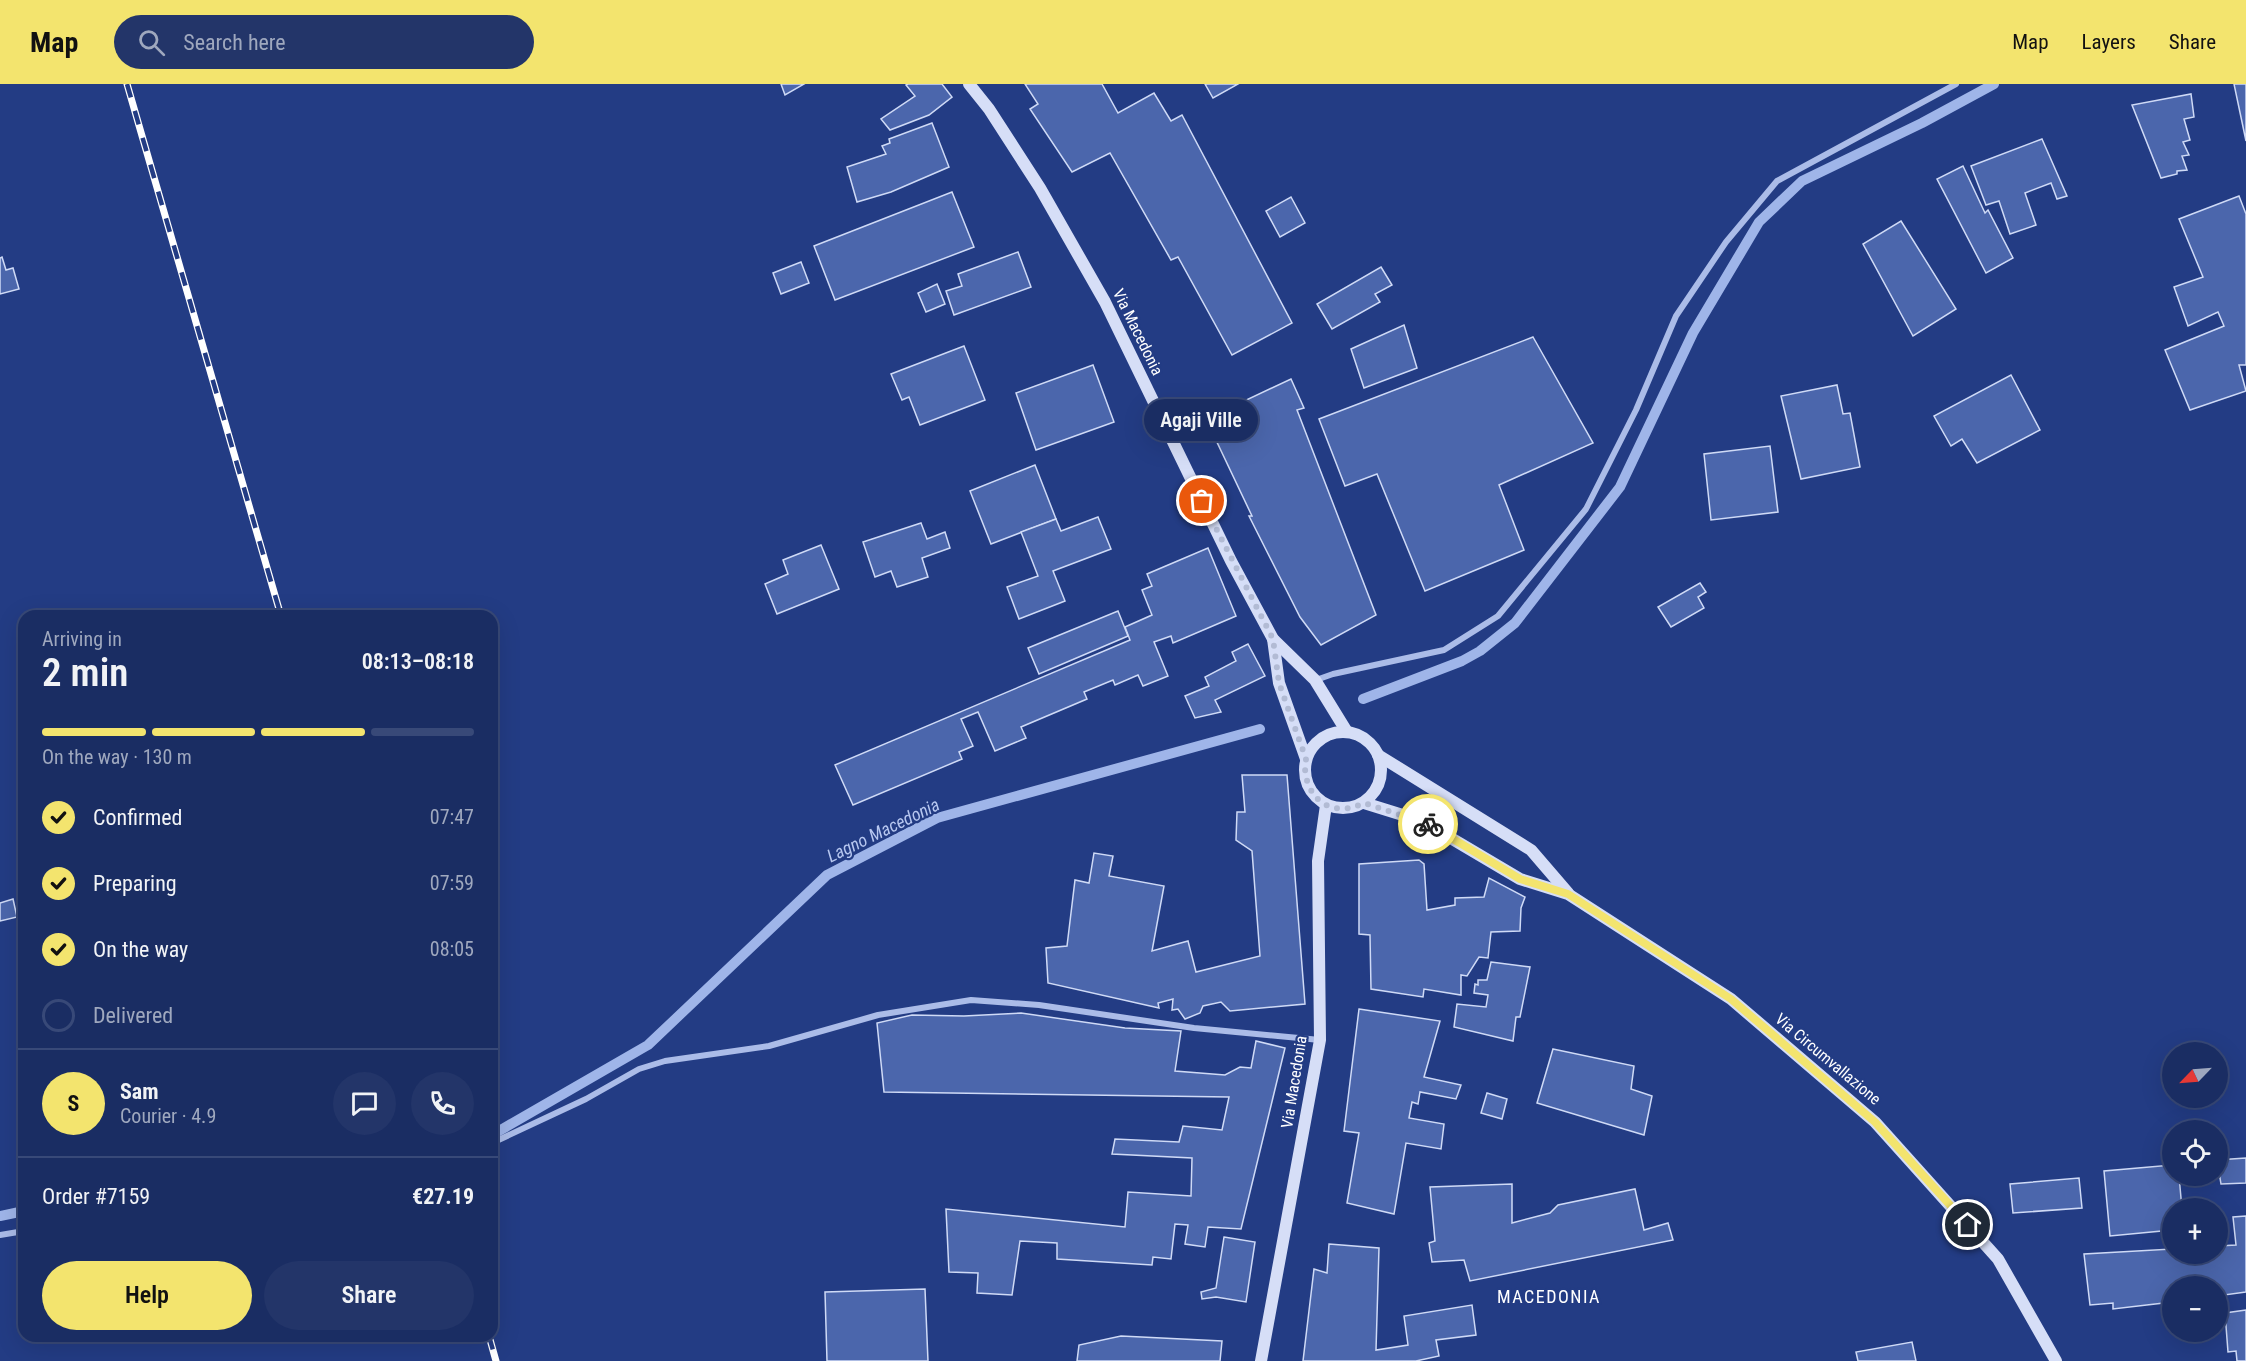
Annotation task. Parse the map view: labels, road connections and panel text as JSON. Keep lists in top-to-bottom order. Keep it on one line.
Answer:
{"streets":{"main road":["Via Macedonia","Via Circumvallazione"]},"crossings":[["Via Macedonia","Via Circumvallazione"]],"districts":["MACEDONIA"],"water":["Lagno Macedonia"],"places":["Agaji Ville"],"north":"bottom left","page":{"header":"Map","search":"Search here","nav":["Map","Layers","Share"],"bubble":"Agaji Ville","heading":["2 min","Arriving in","08:13–08:18"],"panel":["Sam","Courier · 4.9","Order #7159","€27.19"],"bar":"On the way · 130 m","list":[["Confirmed","07:47"],["Preparing","07:59"],["On the way","08:05"],"Delivered"],"map_buttons":["+","−"],"round":"S","buttons":["Help","Share"]}}
